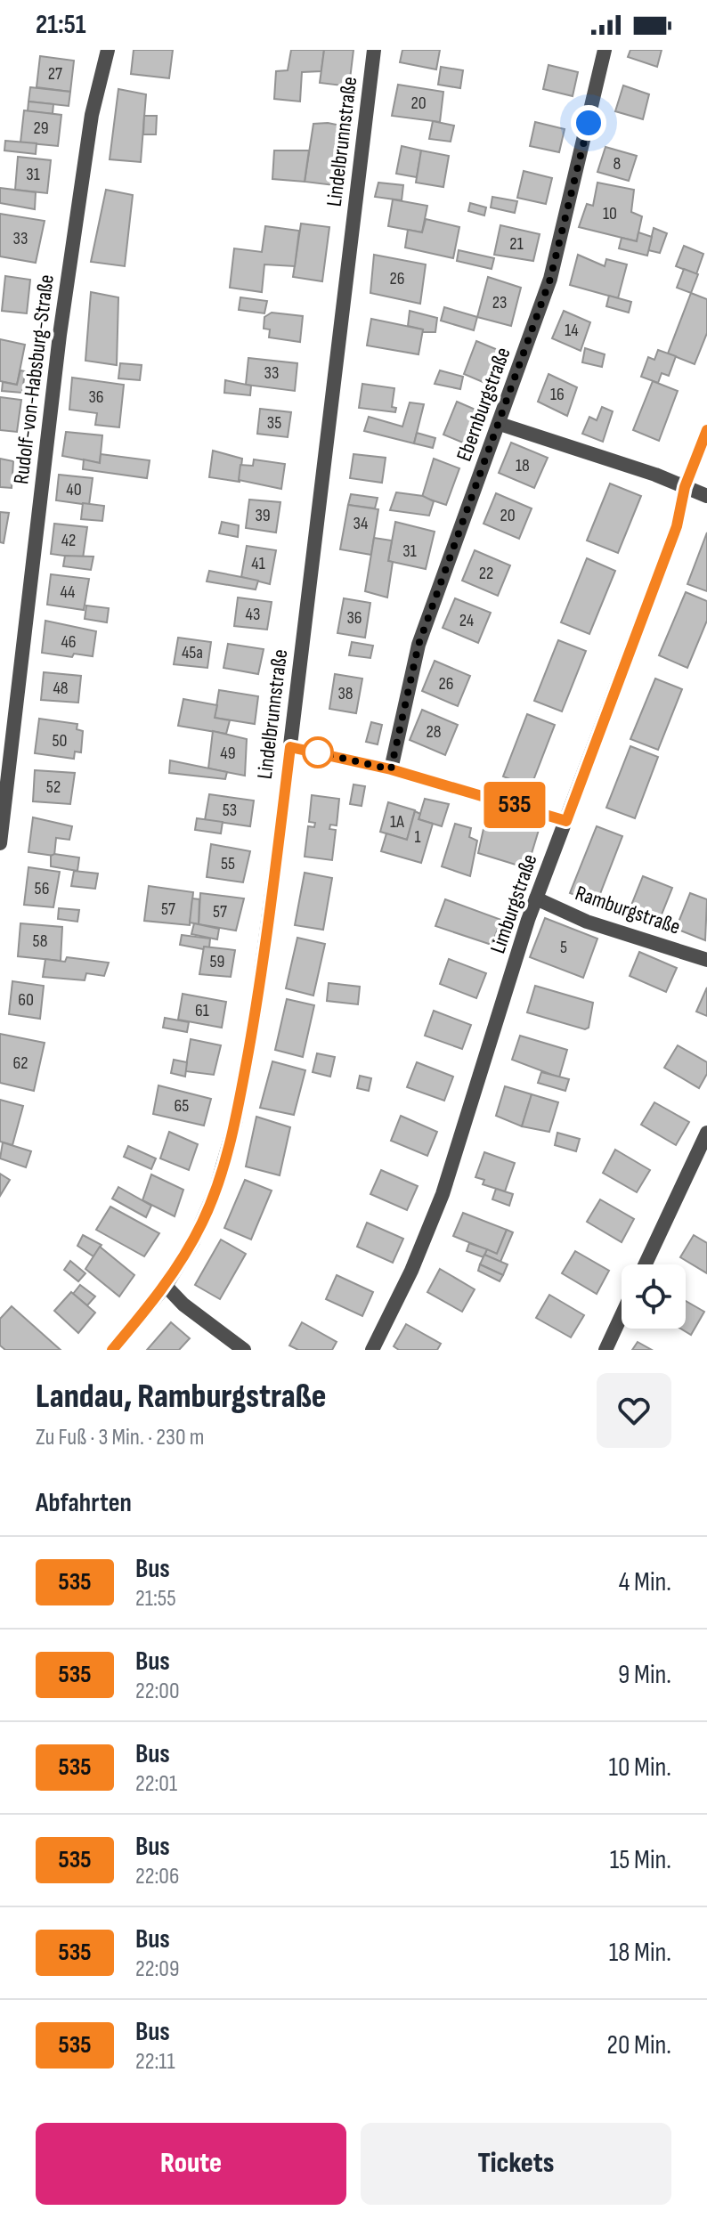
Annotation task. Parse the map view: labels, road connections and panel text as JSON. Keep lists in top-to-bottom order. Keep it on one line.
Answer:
{"streets":{"street":["Lindelbrunnstraße","Rudolf-von-Habsburg-Straße","Ebernburgstraße","Limburgstraße","Ramburgstraße"]},"crossings":[["Limburgstraße","Ramburgstraße"]],"lines":["bus line 535"],"house_numbers":["27","20","29","8","31","10","33","21","26","23","14","33","16","36","35","18","40","39","20","34","42","31","41","22","44","43","36","24","46","45a","26","48","38","28","50","49","52","53","1A","1","55","56","57","57","58","5","59","60","61","62","65"],"page":{"status":"21:51","on_map":"535","heading":[["Landau, Ramburgstraße","Zu Fuß · 3 Min. · 230 m"],"Abfahrten"],"list":[{"mark":"535","name":"Bus","note":"21:55","value":"4 Min."},{"mark":"535","name":"Bus","note":"22:00","value":"9 Min."},{"mark":"535","name":"Bus","note":"22:01","value":"10 Min."},{"mark":"535","name":"Bus","note":"22:06","value":"15 Min."},{"mark":"535","name":"Bus","note":"22:09","value":"18 Min."},{"mark":"535","name":"Bus","note":"22:11","value":"20 Min."}],"buttons":["Route","Tickets"]}}
